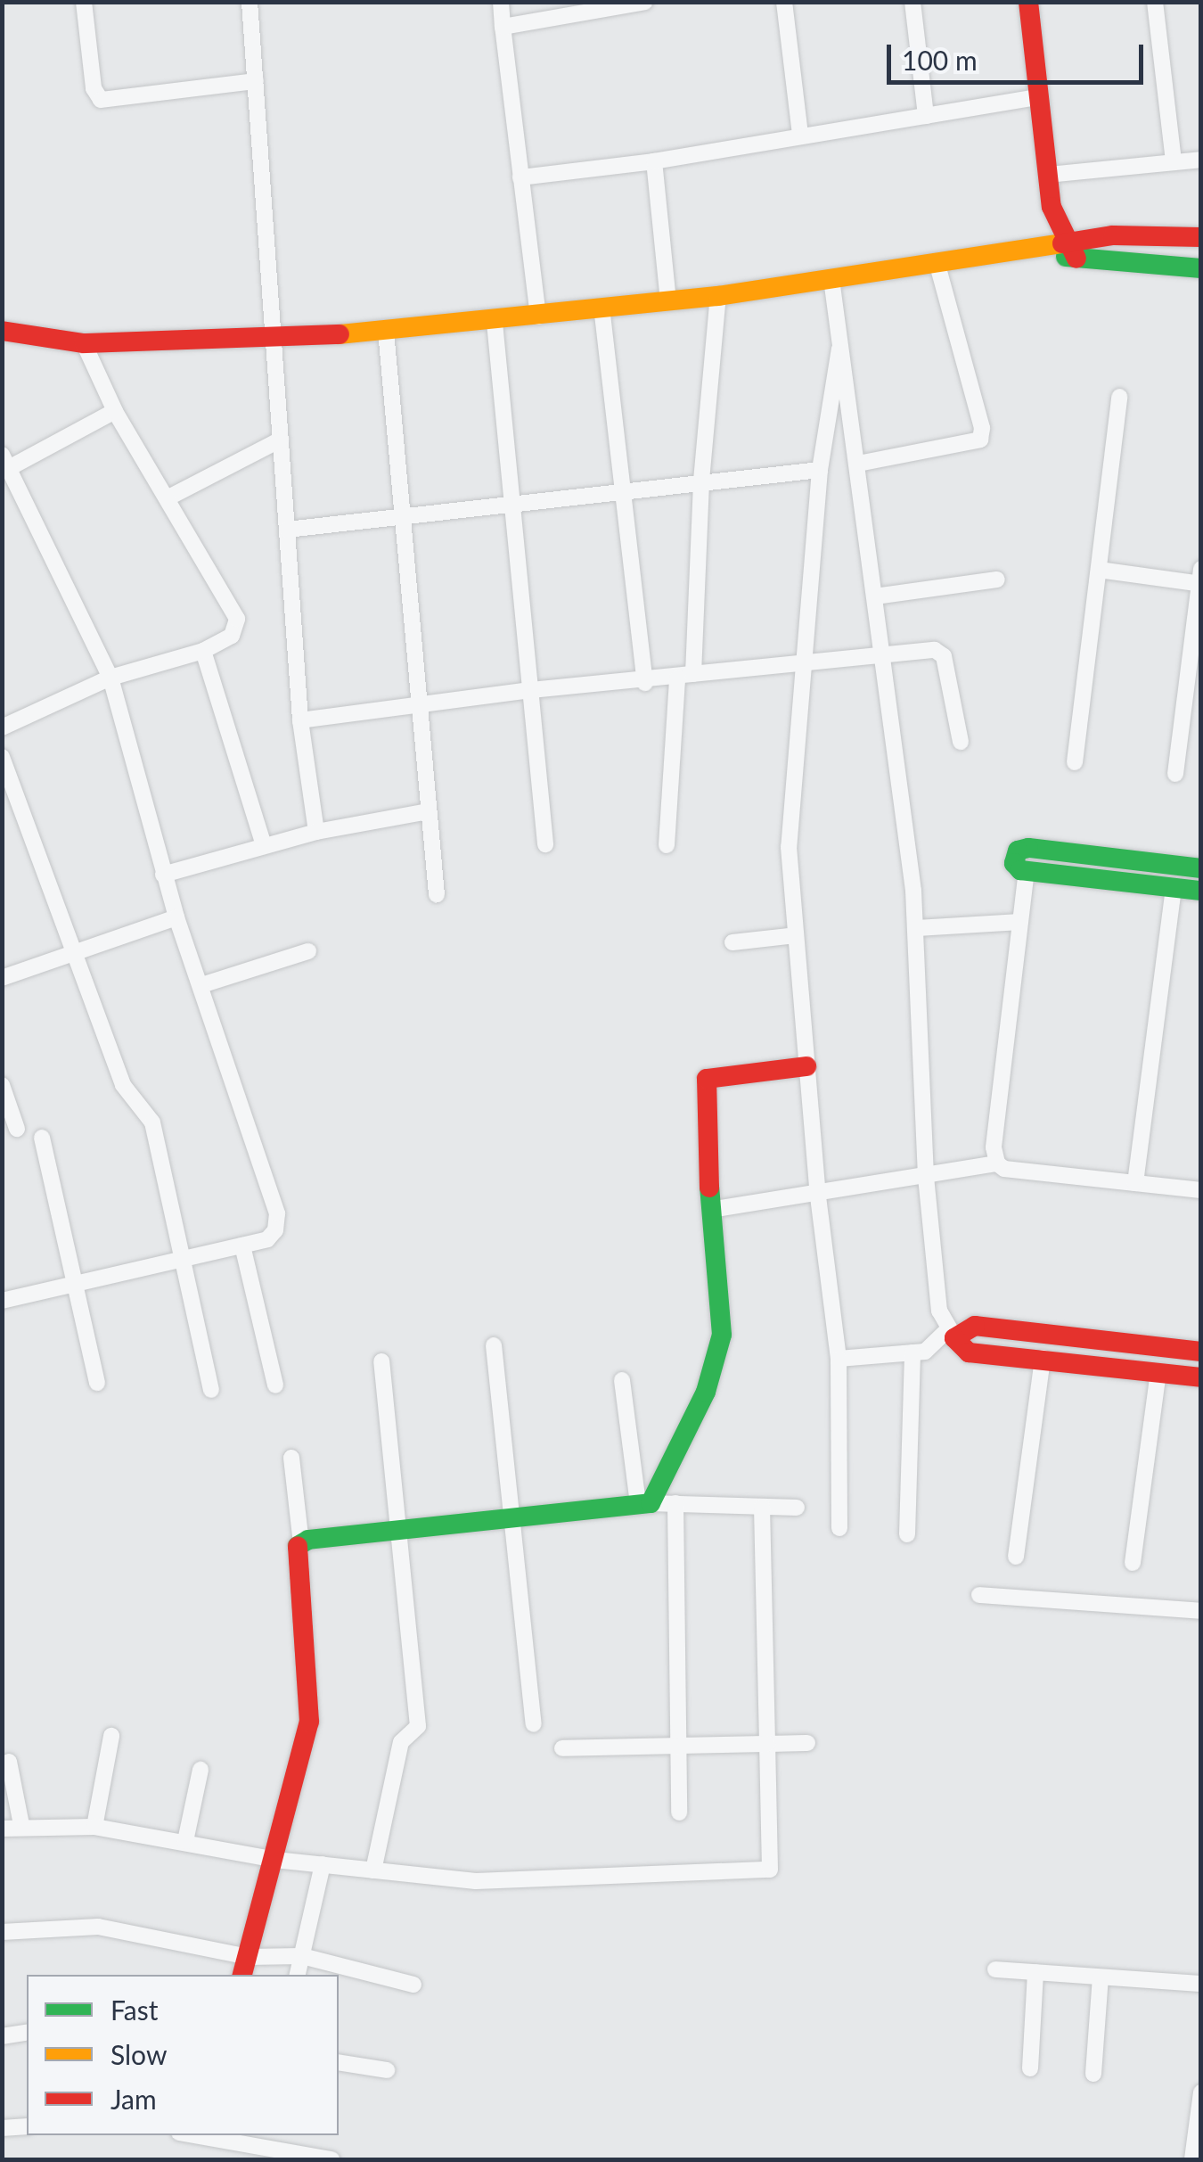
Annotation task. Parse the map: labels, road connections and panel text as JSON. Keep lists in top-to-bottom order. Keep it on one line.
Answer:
{"legend":["Fast","Slow","Jam"],"scale_bar":"100 m"}
